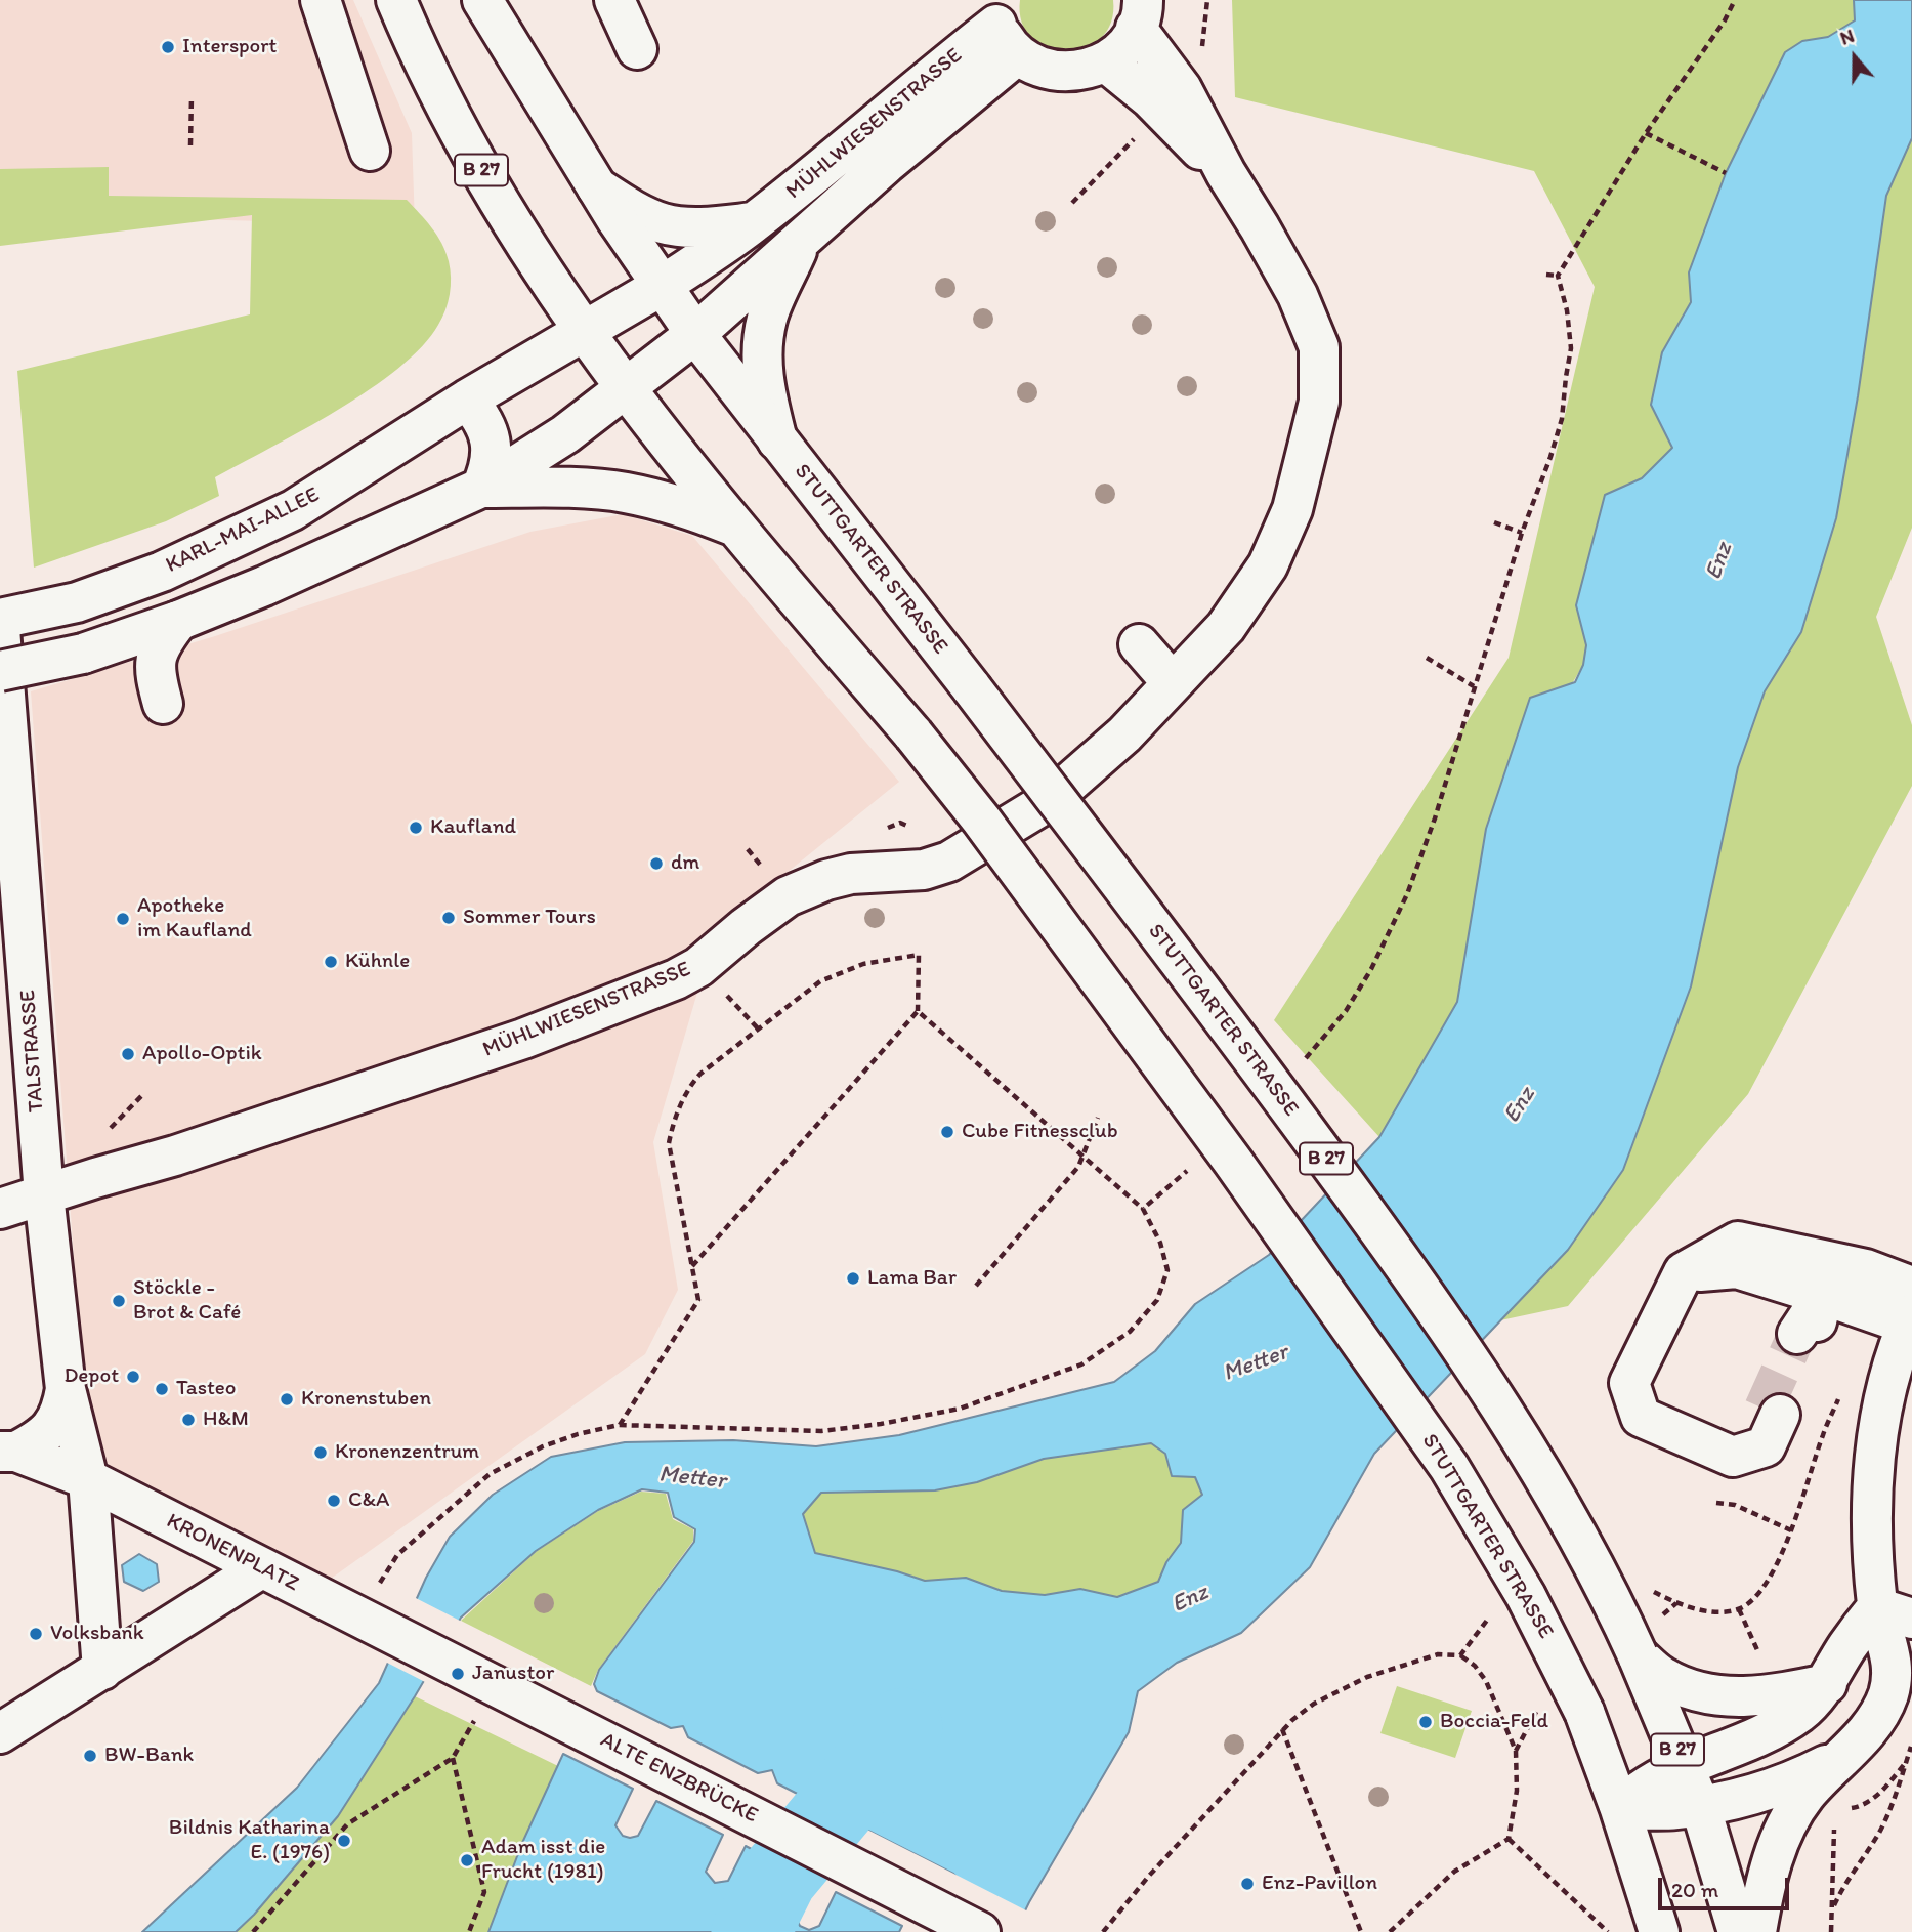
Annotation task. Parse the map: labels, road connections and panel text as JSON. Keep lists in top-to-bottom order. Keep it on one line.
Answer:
{"streets":{"main road":["MÜHLWIESENSTRASSE","B 27","KARL-MAI-ALLEE","STUTTGARTER STRASSE","TALSTRASSE","KRONENPLATZ","ALTE ENZBRÜCKE"]},"crossings":[["MÜHLWIESENSTRASSE","B 27"],["MÜHLWIESENSTRASSE","KARL-MAI-ALLEE"],["MÜHLWIESENSTRASSE","STUTTGARTER STRASSE"],["MÜHLWIESENSTRASSE","TALSTRASSE"],["B 27","KARL-MAI-ALLEE"],["B 27","STUTTGARTER STRASSE"],["KARL-MAI-ALLEE","STUTTGARTER STRASSE"],["TALSTRASSE","KRONENPLATZ"],["KRONENPLATZ","ALTE ENZBRÜCKE"]],"water":["Enz","Metter"],"places":["Intersport","Kaufland","dm","Sommer Tours","Apotheke im Kaufland","Kühnle","Apollo-Optik","Cube Fitnessclub","Lama Bar","Stöckle - Brot & Café","Depot","Tasteo","Kronenstuben","H&M","Kronenzentrum","C&A","Volksbank","Janustor","Boccia-Feld","BW-Bank","Bildnis Katharina E. (1976)","Adam isst die Frucht (1981)","Enz-Pavillon"],"scale_bar":"20 m","north":"top"}
